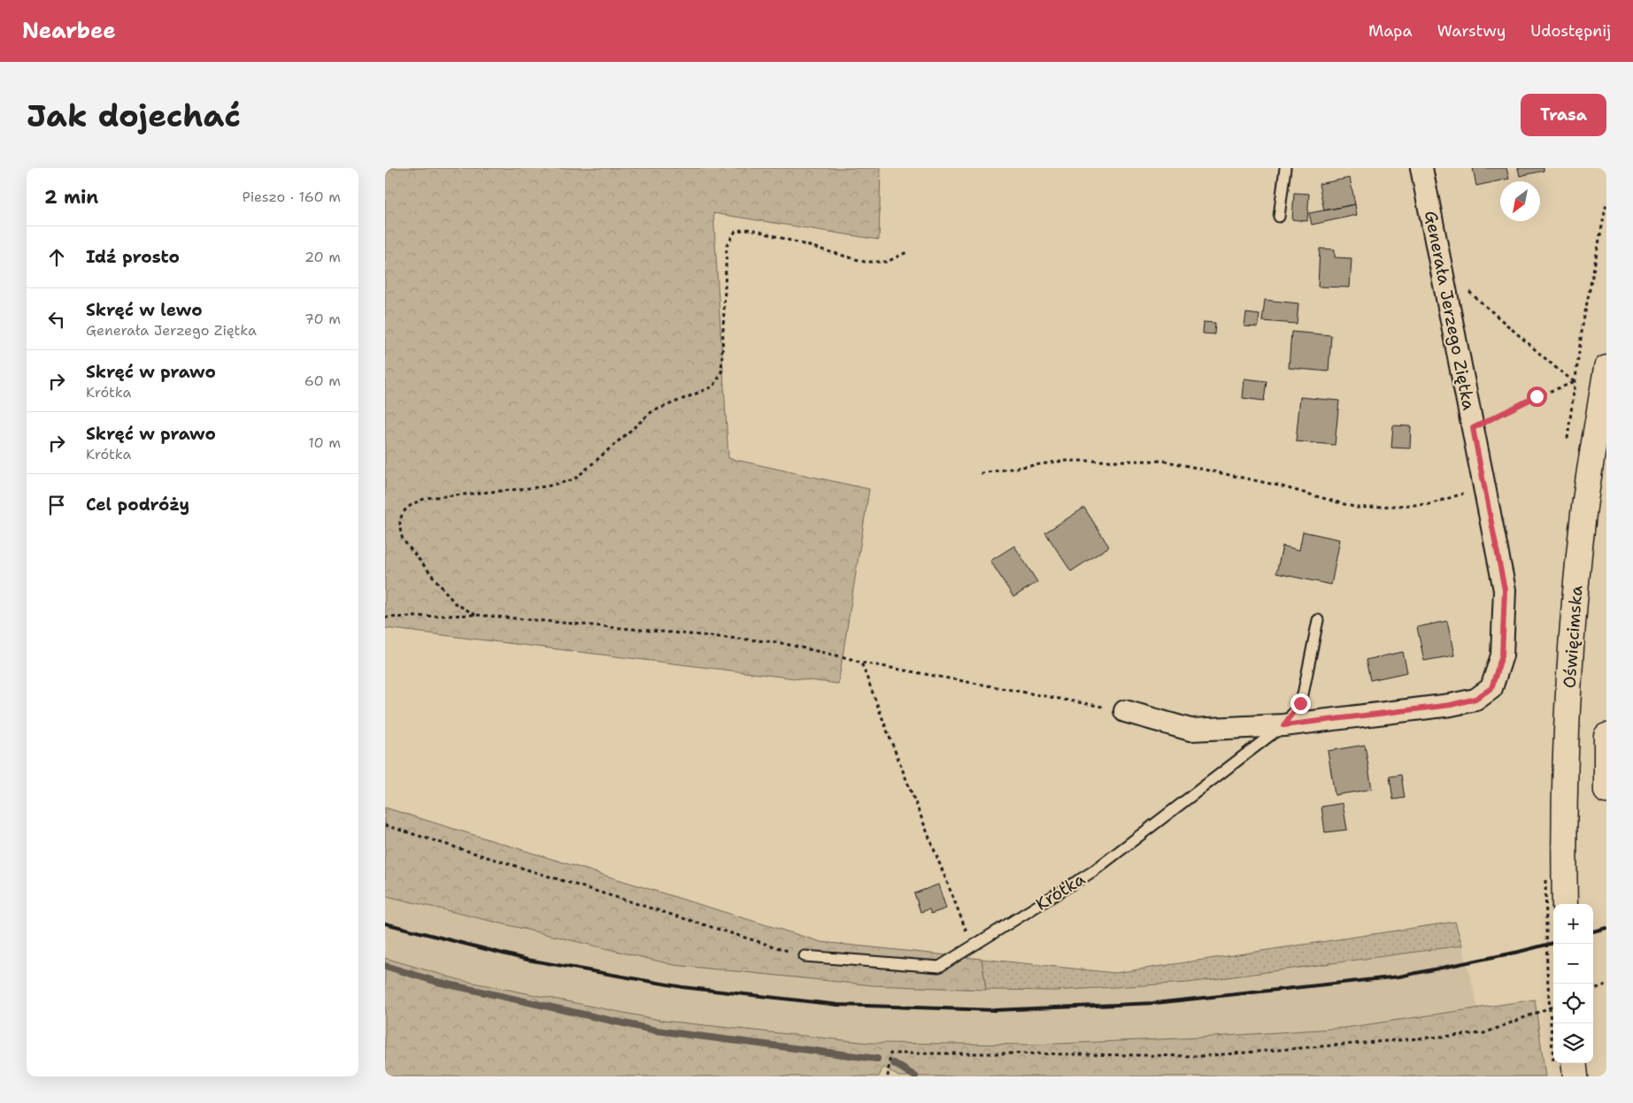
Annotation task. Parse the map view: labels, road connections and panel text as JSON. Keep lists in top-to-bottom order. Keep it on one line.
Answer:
{"streets":{"main road":["Oświęcimska"],"street":["Generała Jerzego Ziętka"],"lane":["Krótka"]},"crossings":[["Generała Jerzego Ziętka","Krótka"]],"north":"bottom left","page":{"header":"Nearbee","nav":["Mapa","Warstwy","Udostępnij"],"buttons":"Trasa","title":"Jak dojechać","heading":["2 min","Pieszo · 160 m"],"list":[["Idź prosto","20 m"],["Skręć w lewo","Generała Jerzego Ziętka","70 m"],["Skręć w prawo","Krótka","60 m"],["Skręć w prawo","Krótka","10 m"],"Cel podróży"],"map_buttons":["+","−"]}}
